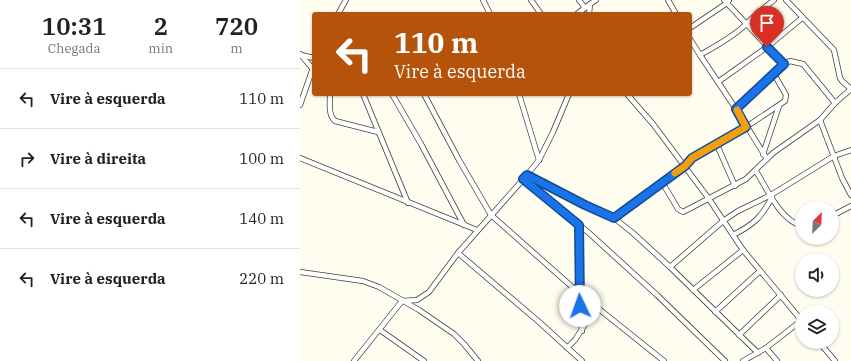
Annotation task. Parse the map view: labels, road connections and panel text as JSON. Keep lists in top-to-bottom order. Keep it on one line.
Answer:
{"north":"top right","page":{"eta":["10:31","Chegada","2","min","720","m"],"turn":["110 m","Vire à esquerda"],"list":[{"name":"Vire à esquerda","value":"110 m"},{"name":"Vire à direita","value":"100 m"},{"name":"Vire à esquerda","value":"140 m"},{"name":"Vire à esquerda","value":"220 m"}]}}
